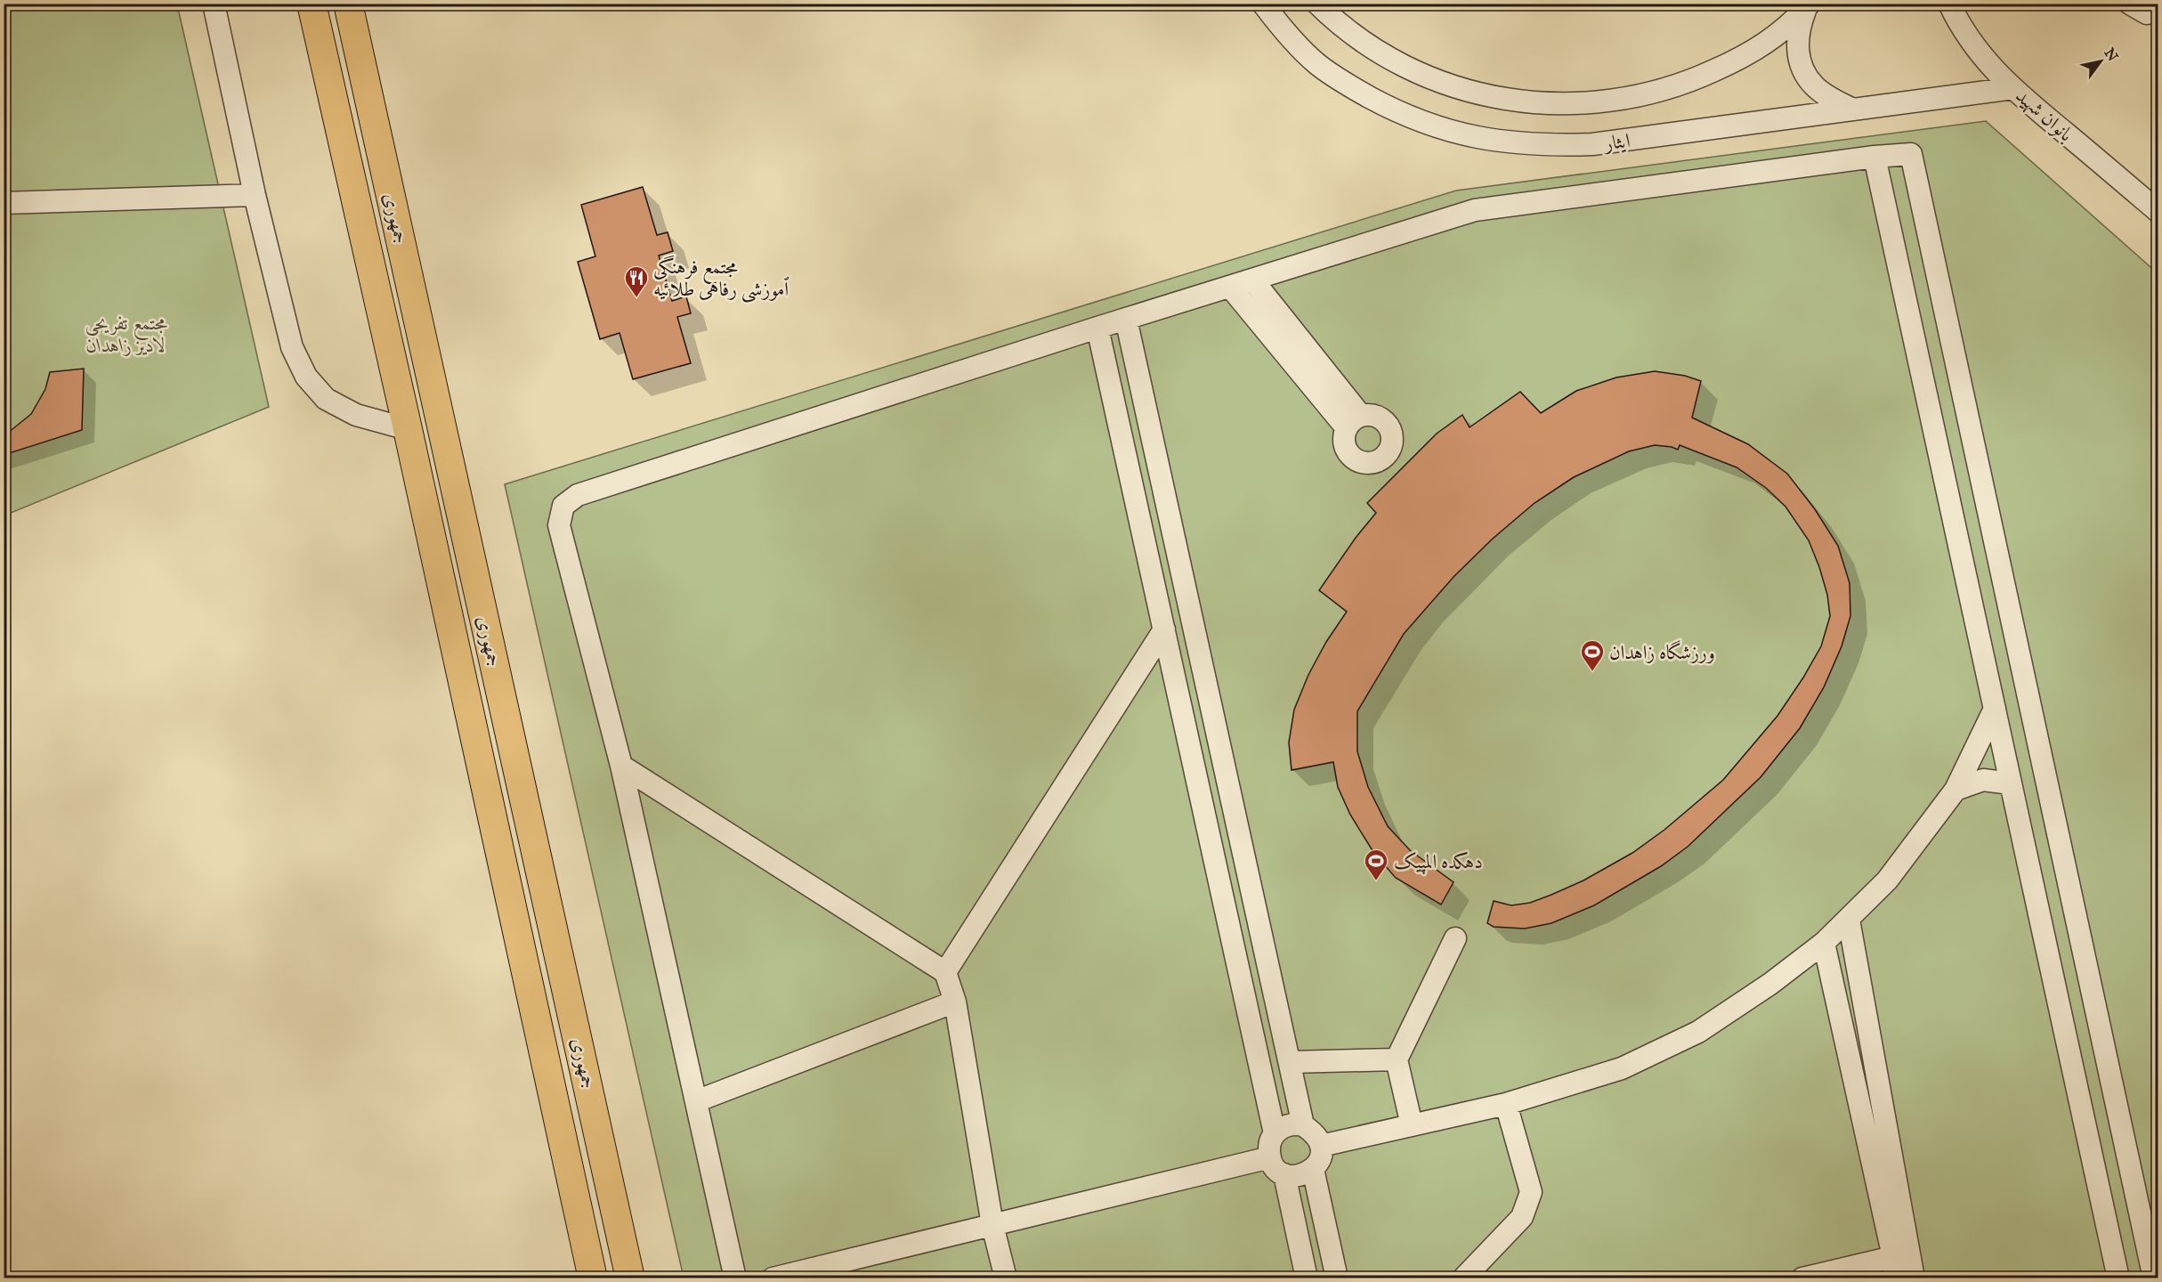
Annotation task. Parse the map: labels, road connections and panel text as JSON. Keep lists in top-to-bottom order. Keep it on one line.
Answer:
{"streets":{"main road":["جمهوری"],"street":["بانوان شهید","ایثار"]},"crossings":[["بانوان شهید","ایثار"]],"parks":["مجتمع تفریحی لادیز زاهدان"],"places":{"restaurant":["مجتمع فرهنگی ٱموزشی رفاهی طلائیه"],"sports":["ورزشگاه زاهدان","دهکده المپیک"]},"north":"top right"}
